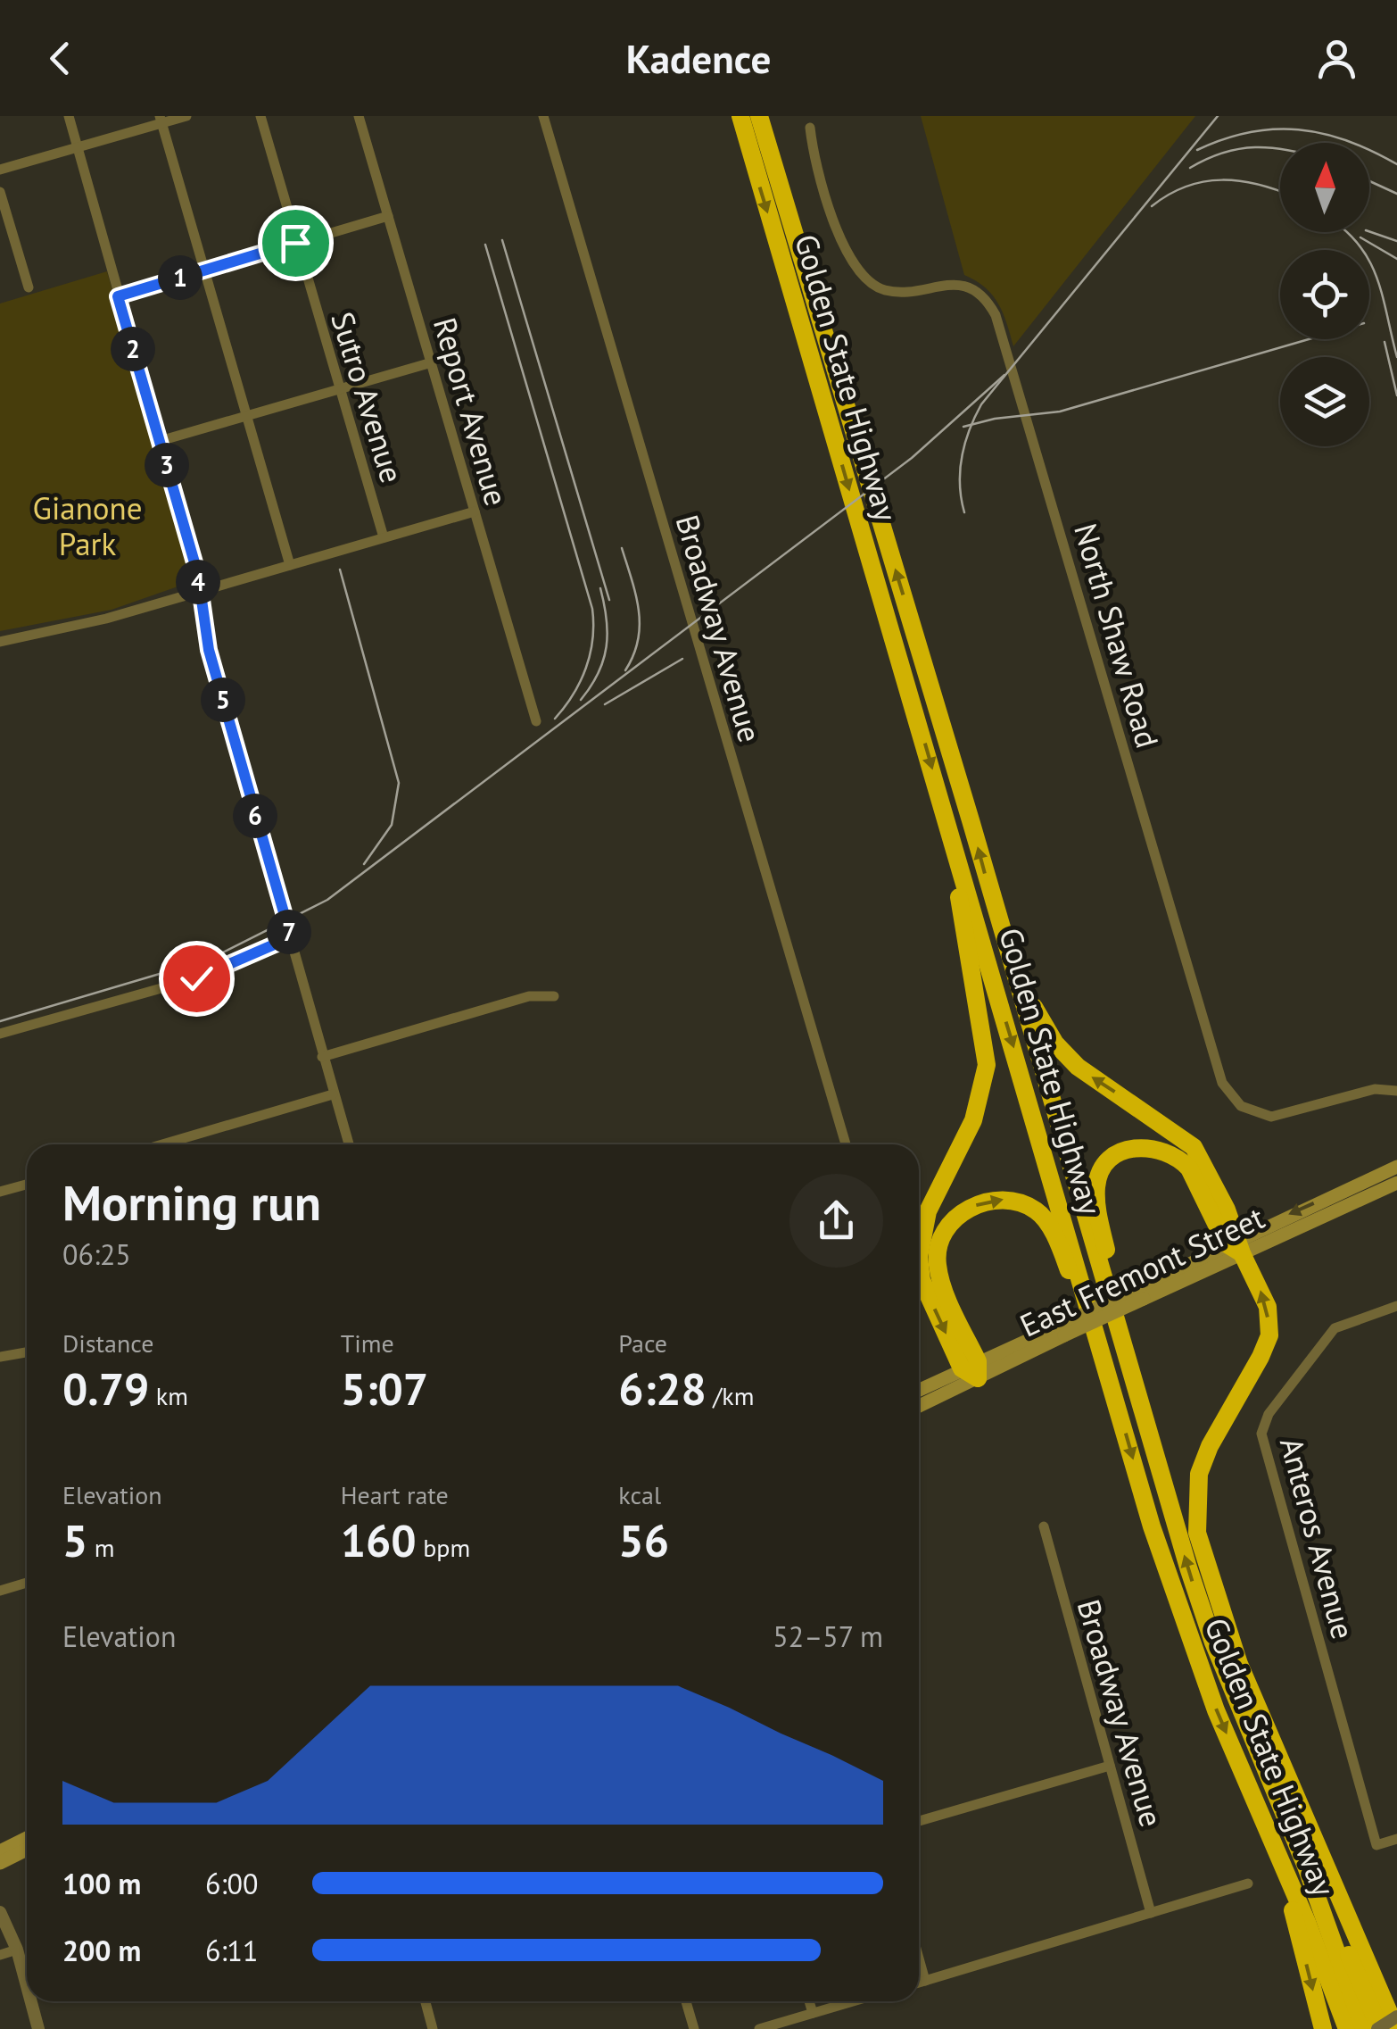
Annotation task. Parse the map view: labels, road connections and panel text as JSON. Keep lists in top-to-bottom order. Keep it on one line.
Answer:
{"streets":{"highway":["Golden State Highway"],"main road":["East Fremont Street"],"street":["Sutro Avenue","Report Avenue","Broadway Avenue","North Shaw Road","Anteros Avenue"]},"parks":["Gianone Park"],"north":"top","page":{"header":"Kadence","pins":["1","2","3","4","5","6","7"],"heading":["Morning run","06:25"],"stats":[["Distance","0.79 km"],["Time","5:07"],["Pace","6:28 /km"],["Elevation","5 m"],["Heart rate","160 bpm"],["kcal","56"]],"chart":["Elevation","52–57 m"],"list":[{"name":"100 m","note":"6:00"},{"name":"200 m","note":"6:11"}]}}
